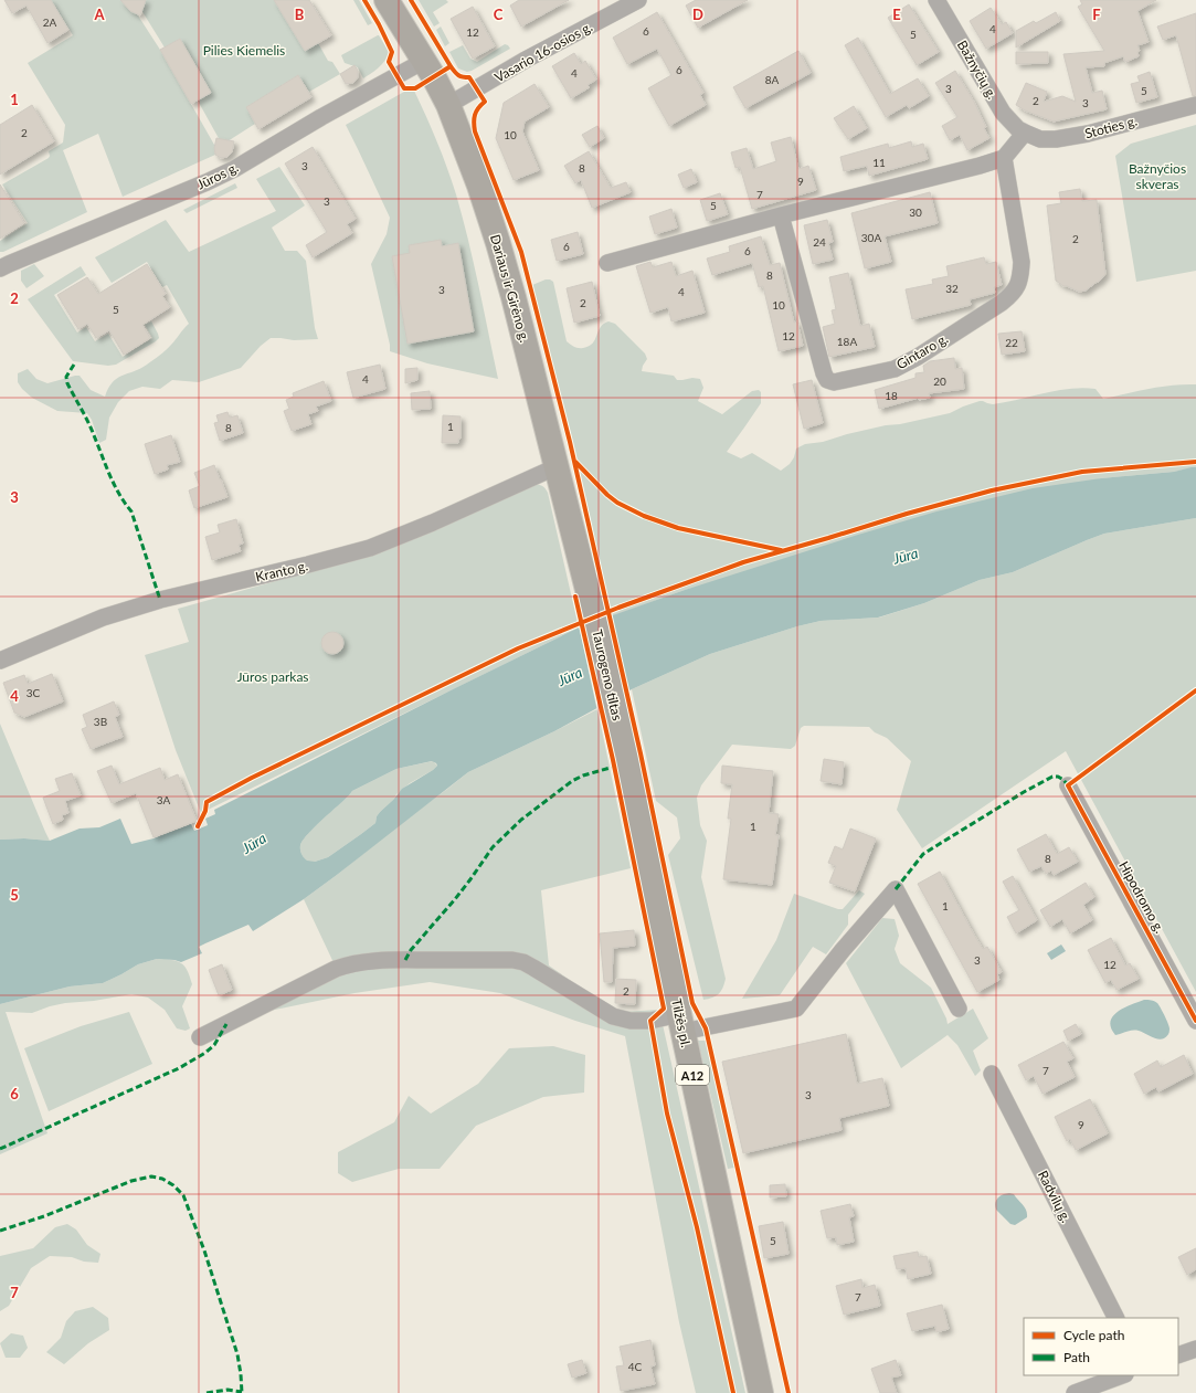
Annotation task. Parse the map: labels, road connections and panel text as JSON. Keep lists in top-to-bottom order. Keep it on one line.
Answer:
{"streets":{"highway":["Dariaus ir Girėno g.","Taurogeno tiltas","Tilžės pl.","A12"],"street":["Vasario 16-osios g.","Bažnyčių g.","Stoties g.","Jūros g.","Gintaro g.","Kranto g.","Hipodromo g.","Radvilų g."]},"crossings":[["Vasario 16-osios g.","Dariaus ir Girėno g."],["Bažnyčių g.","Stoties g."],["Jūros g.","Dariaus ir Girėno g."],["Dariaus ir Girėno g.","Kranto g."],["Dariaus ir Girėno g.","Taurogeno tiltas"],["Taurogeno tiltas","Tilžės pl."]],"water":["Jūra"],"parks":["Pilies Kiemelis","Bažnyčios skveras","Jūros parkas"],"house_numbers":["2A","4","6","12","5","6","4","8A","3","5","2","3","2","10","11","3","8","9","7","3","5","30","30A","2","24","6","6","8","32","3","4","2","10","5","12","18A","22","4","20","18","1","8","3C","3B","3A","1","8","1","3","12","2","7","3","9","5","7","4C"],"legend":["Cycle path","Path"],"grid":{"columns":["A","B","C","D","E","F"],"rows":["1","2","3","4","5","6","7"]}}
